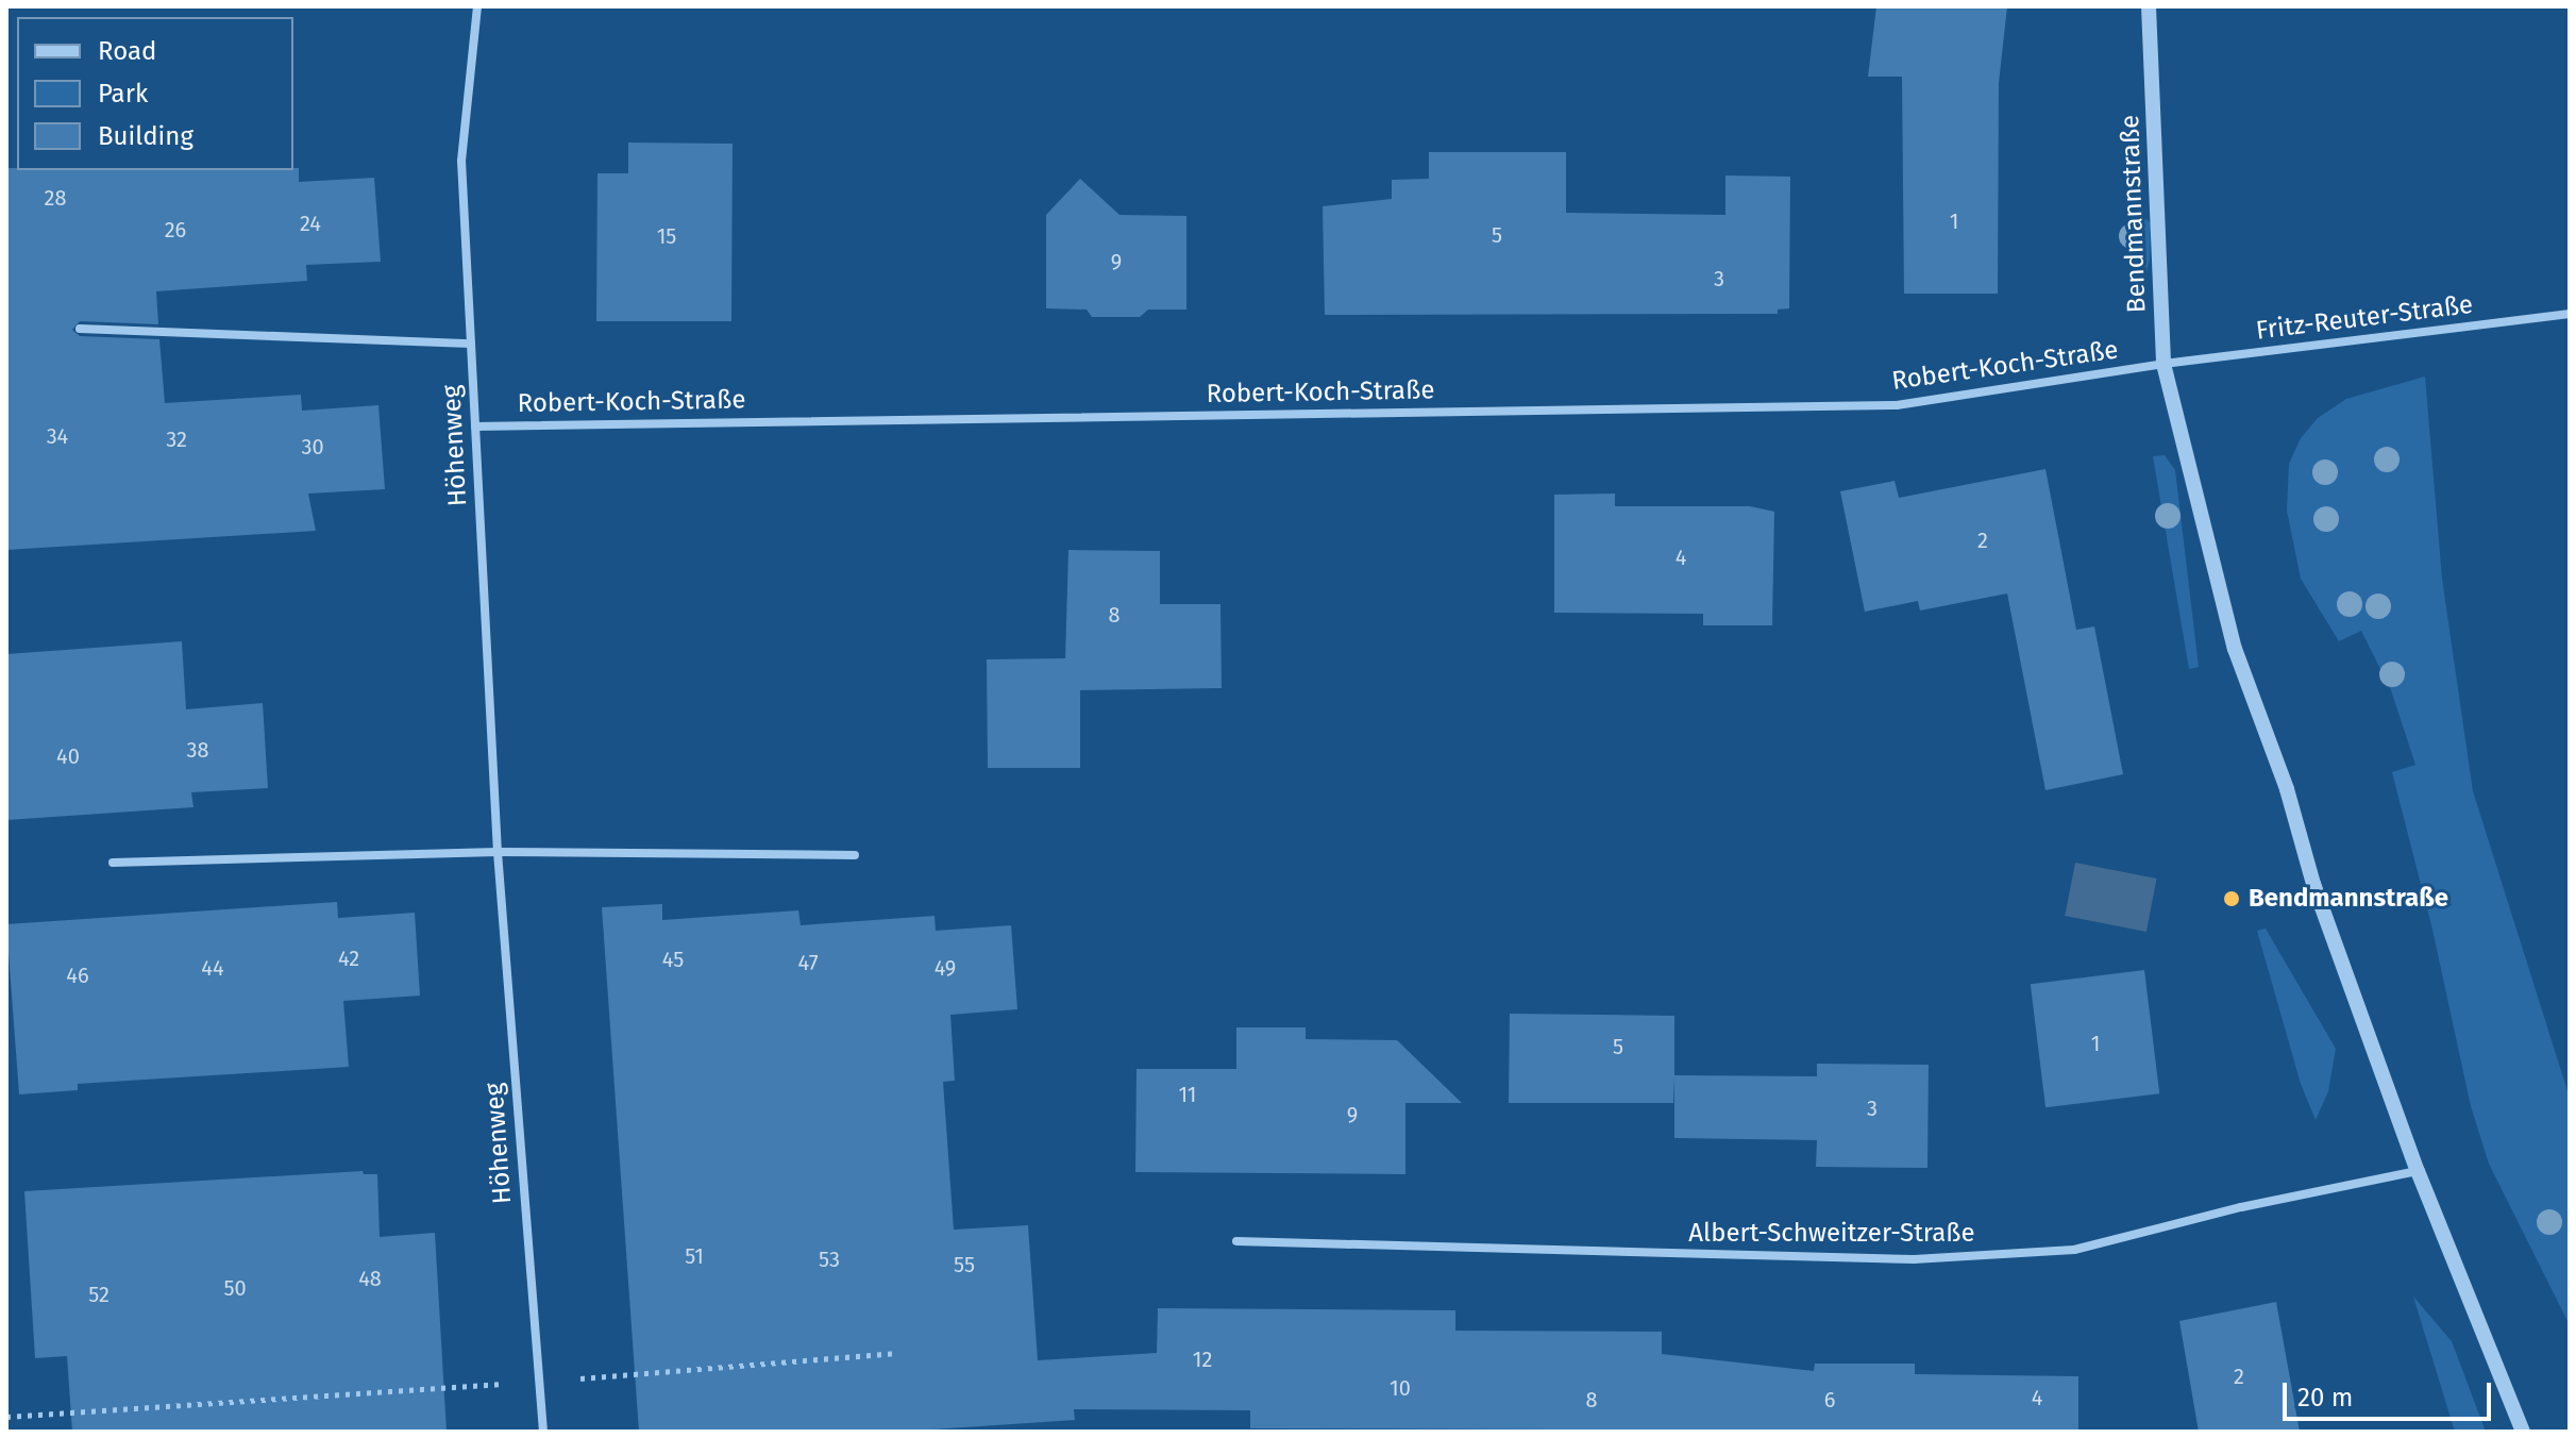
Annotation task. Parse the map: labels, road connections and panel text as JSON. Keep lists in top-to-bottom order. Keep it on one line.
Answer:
{"streets":{"street":["Bendmannstraße","Fritz-Reuter-Straße","Robert-Koch-Straße","Höhenweg","Albert-Schweitzer-Straße"]},"crossings":[["Bendmannstraße","Fritz-Reuter-Straße"],["Bendmannstraße","Robert-Koch-Straße"],["Bendmannstraße","Albert-Schweitzer-Straße"],["Fritz-Reuter-Straße","Robert-Koch-Straße"],["Robert-Koch-Straße","Höhenweg"]],"places":["Bendmannstraße"],"house_numbers":["28","1","24","26","5","15","9","3","34","32","30","2","4","8","38","40","42","45","47","44","49","46","1","5","11","3","9","51","53","55","48","50","52","12","2","10","4","8","6"],"legend":["Road","Park","Building"],"scale_bar":"20 m"}
